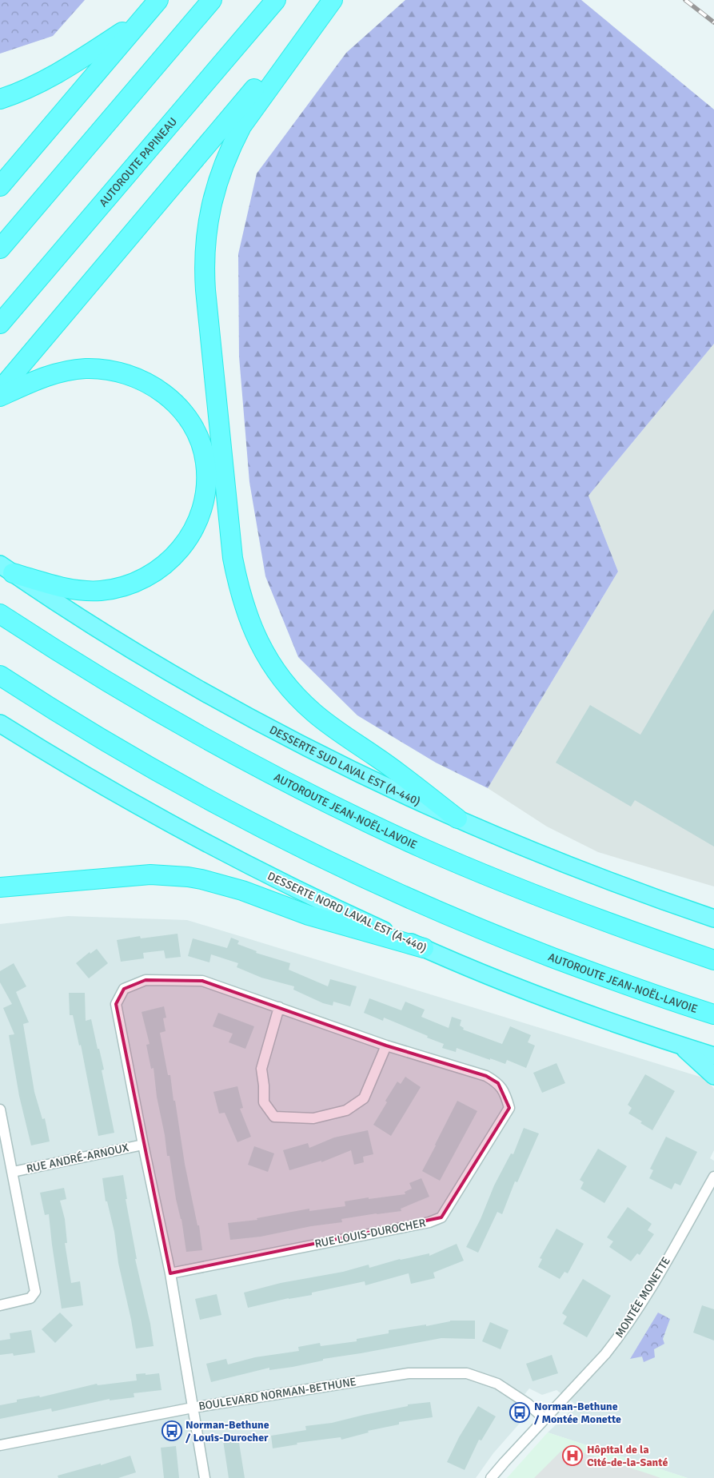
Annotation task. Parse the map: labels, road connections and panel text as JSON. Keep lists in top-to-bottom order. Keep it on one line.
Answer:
{"streets":{"highway":["AUTOROUTE PAPINEAU","DESSERTE SUD LAVAL EST (A-440)","AUTOROUTE JEAN-NOËL-LAVOIE","DESSERTE NORD LAVAL EST (A-440)"],"street":["RUE ANDRÉ-ARNOUX","RUE LOUIS-DUROCHER","MONTÉE MONETTE","BOULEVARD NORMAN-BETHUNE"]},"crossings":[["RUE ANDRÉ-ARNOUX","RUE LOUIS-DUROCHER"],["RUE LOUIS-DUROCHER","BOULEVARD NORMAN-BETHUNE"],["MONTÉE MONETTE","BOULEVARD NORMAN-BETHUNE"]],"places":{"bus stop":["Norman-Bethune / Montée Monette","Norman-Bethune / Louis-Durocher"],"hospital":["Hôpital de la Cité-de-la-Santé"]}}
